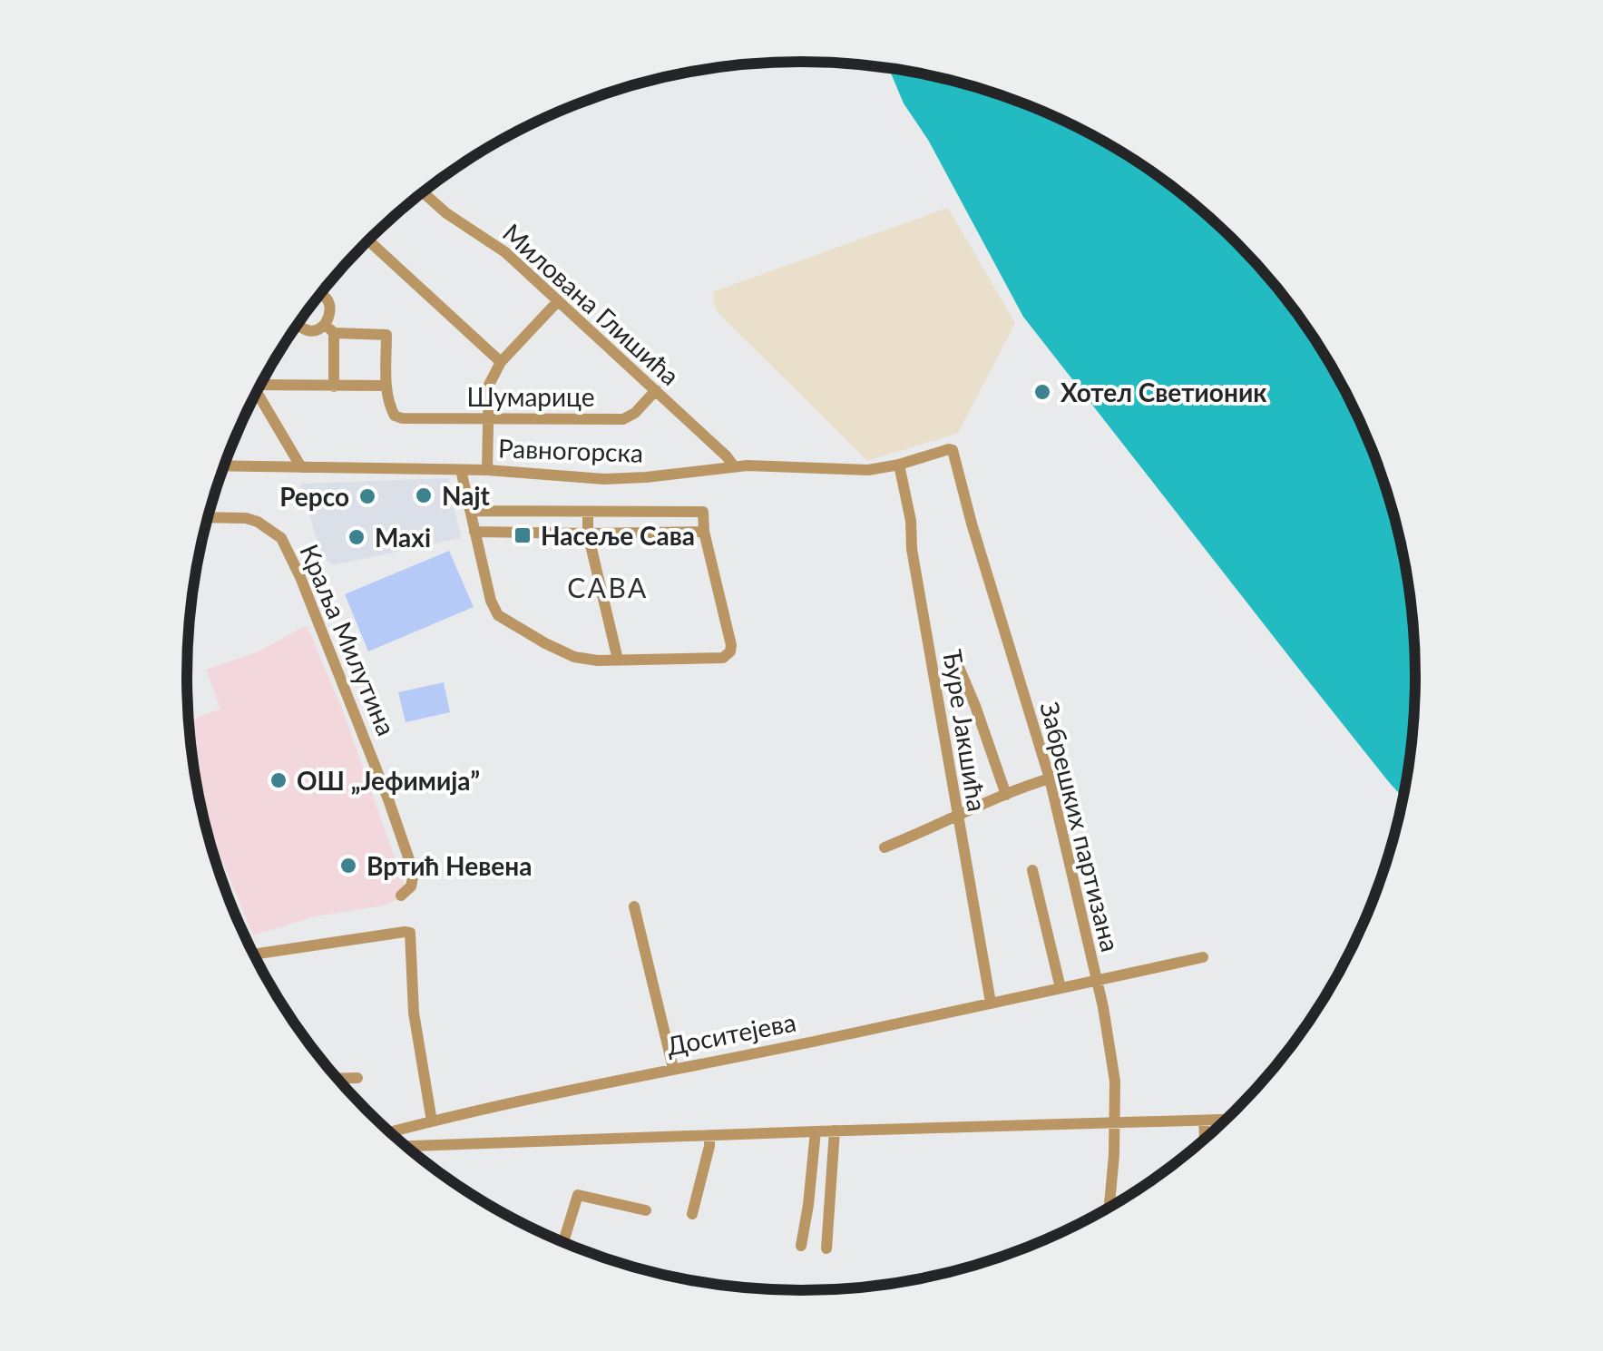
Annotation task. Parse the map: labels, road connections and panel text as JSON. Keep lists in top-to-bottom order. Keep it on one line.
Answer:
{"streets":{"street":["Милована Глишића","Шумарице","Равногорска","Краља Милутина","Ђуре Јакшића","Забрешких партизана","Доситејева"]},"crossings":[["Милована Глишића","Шумарице"],["Милована Глишића","Равногорска"],["Равногорска","Ђуре Јакшића"],["Равногорска","Забрешких партизана"],["Ђуре Јакшића","Доситејева"],["Забрешких партизана","Доситејева"]],"districts":["САВА"],"places":{"other":["Хотел Светионик","Najt","Pepco","Maxi","ОШ „Јефимија”","Вртић Невена"],"transit":["Насеље Сава"]}}
